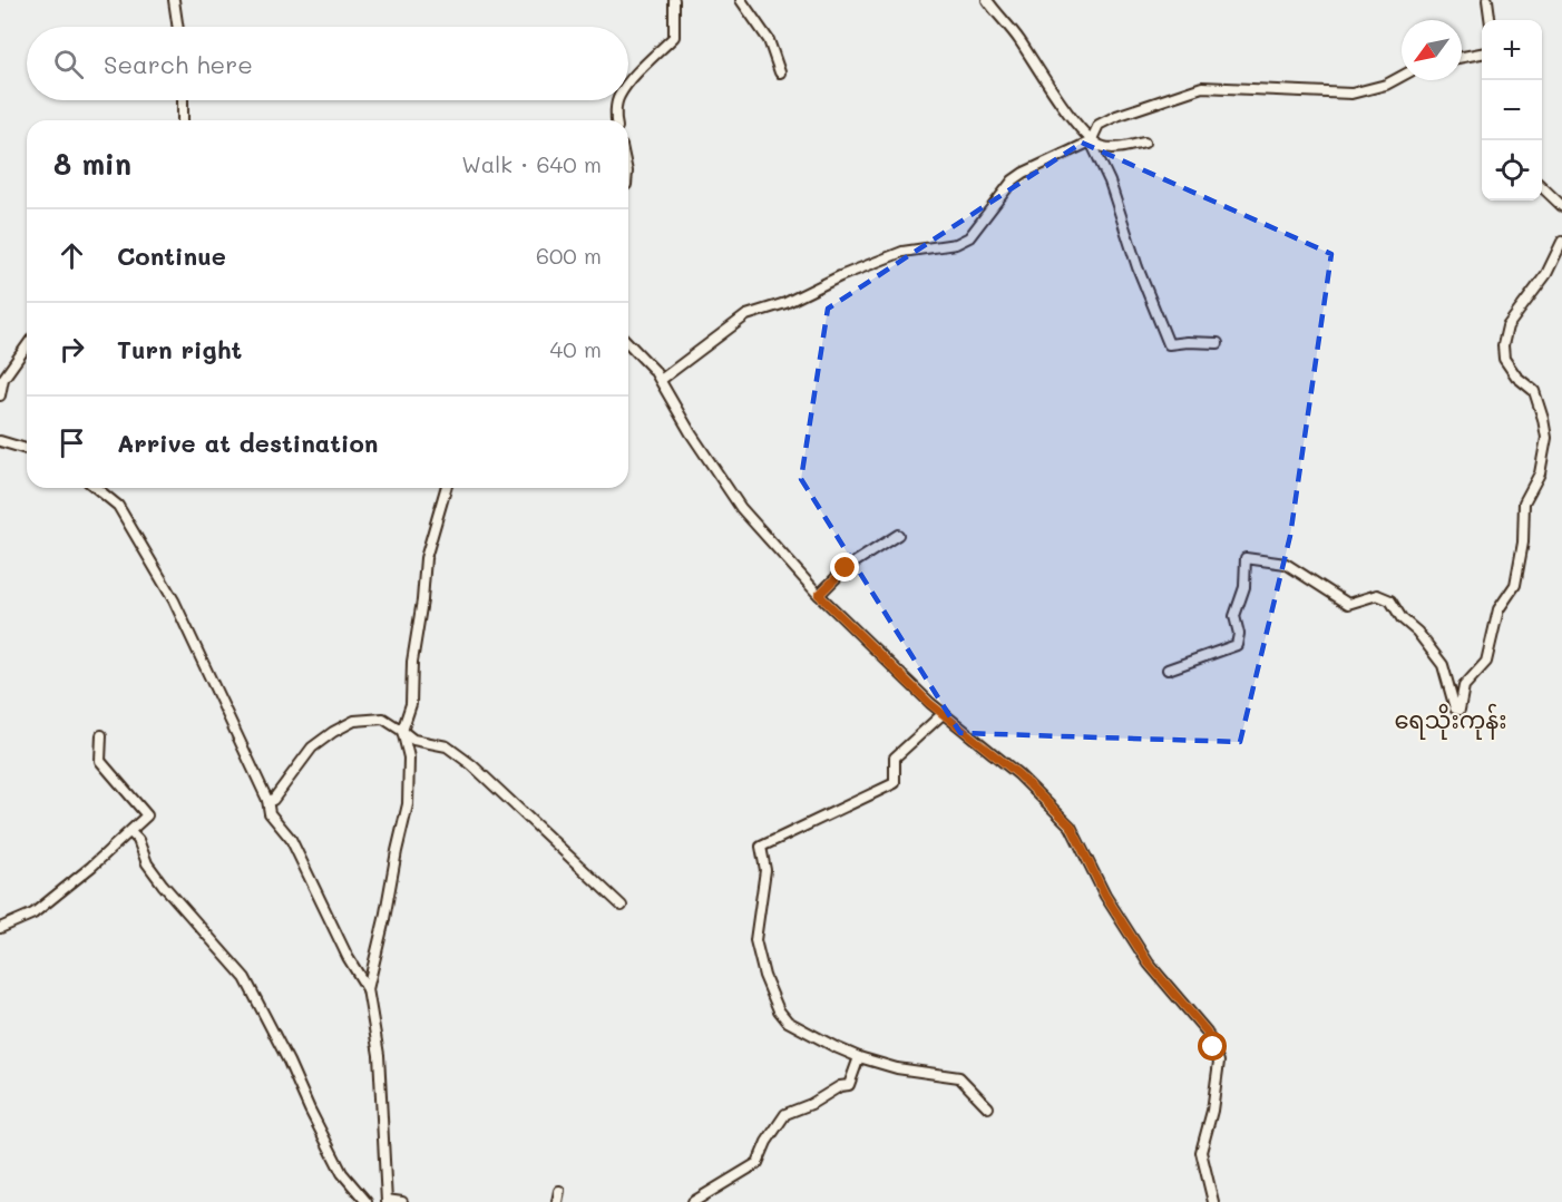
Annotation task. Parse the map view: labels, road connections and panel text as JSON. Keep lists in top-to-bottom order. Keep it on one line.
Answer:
{"districts":["ရေသိုးကုန်း"],"north":"bottom left","page":{"map_buttons":["+","−"],"search":"Search here","heading":["8 min","Walk · 640 m"],"list":[["Continue","600 m"],["Turn right","40 m"],"Arrive at destination"]}}
